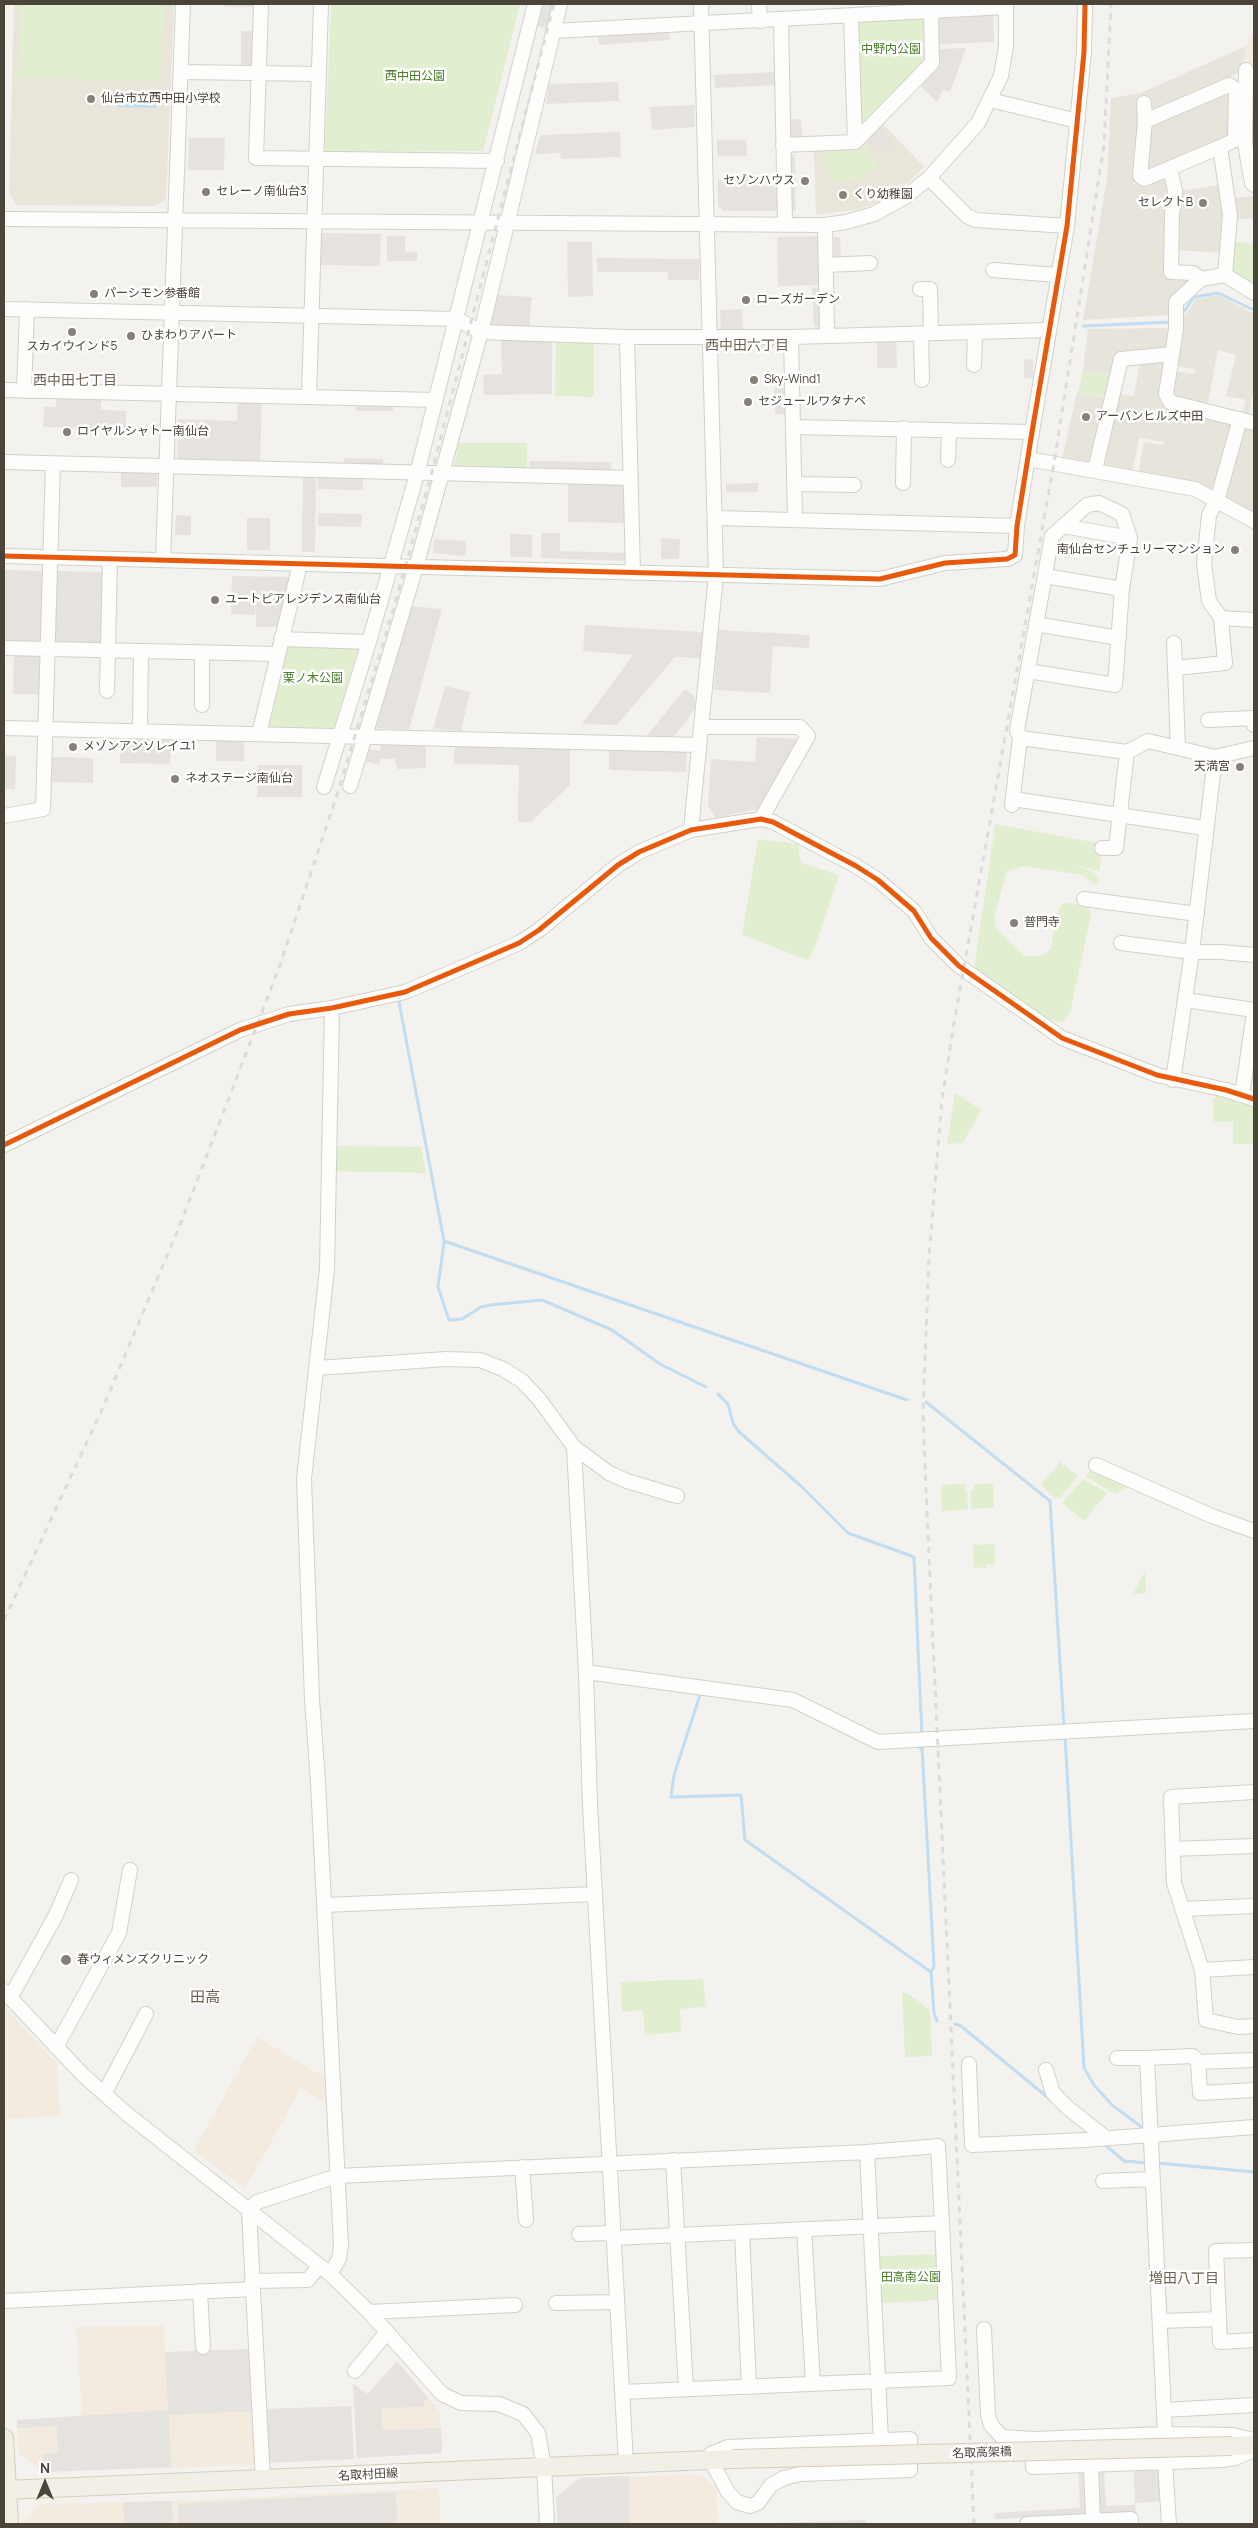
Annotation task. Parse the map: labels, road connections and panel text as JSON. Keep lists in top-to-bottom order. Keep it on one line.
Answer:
{"streets":{"main road":["名取高架橋","名取村田線"]},"crossings":[["名取高架橋","名取村田線"]],"districts":["西中田六丁目","西中田七丁目","田高","増田八丁目"],"parks":["中野内公園","西中田公園","栗ノ木公園","田高南公園"],"places":["仙台市立西中田小学校","セゾンハウス","セレーノ南仙台3","くり幼稚園","セレクトB","パーシモン参番館","ローズガーデン","スカイウインド5","ひまわりアパート","Sky-Wind1","セジュールワタナベ","アーバンヒルズ中田","ロイヤルシャトー南仙台","南仙台センチュリーマンション","ユートピアレジデンス南仙台","メゾンアンソレイユ1","天満宮","ネオステージ南仙台","普門寺","春ウィメンズクリニック"],"north":"top"}
